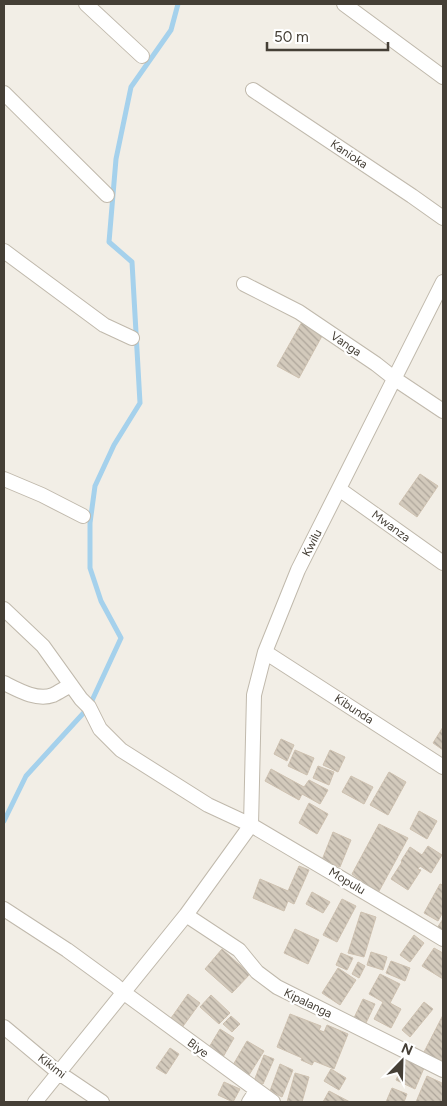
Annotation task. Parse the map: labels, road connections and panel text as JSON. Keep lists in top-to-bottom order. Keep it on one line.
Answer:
{"streets":{"street":["Kanioka","Vanga","Mwanza","Kwilu","Kibunda","Mopulu","Kipalanga","Biye","Kikimi"]},"crossings":[["Vanga","Kwilu"],["Mwanza","Kwilu"],["Kwilu","Kibunda"],["Kwilu","Mopulu"]],"scale_bar":"50 m","north":"top right"}
